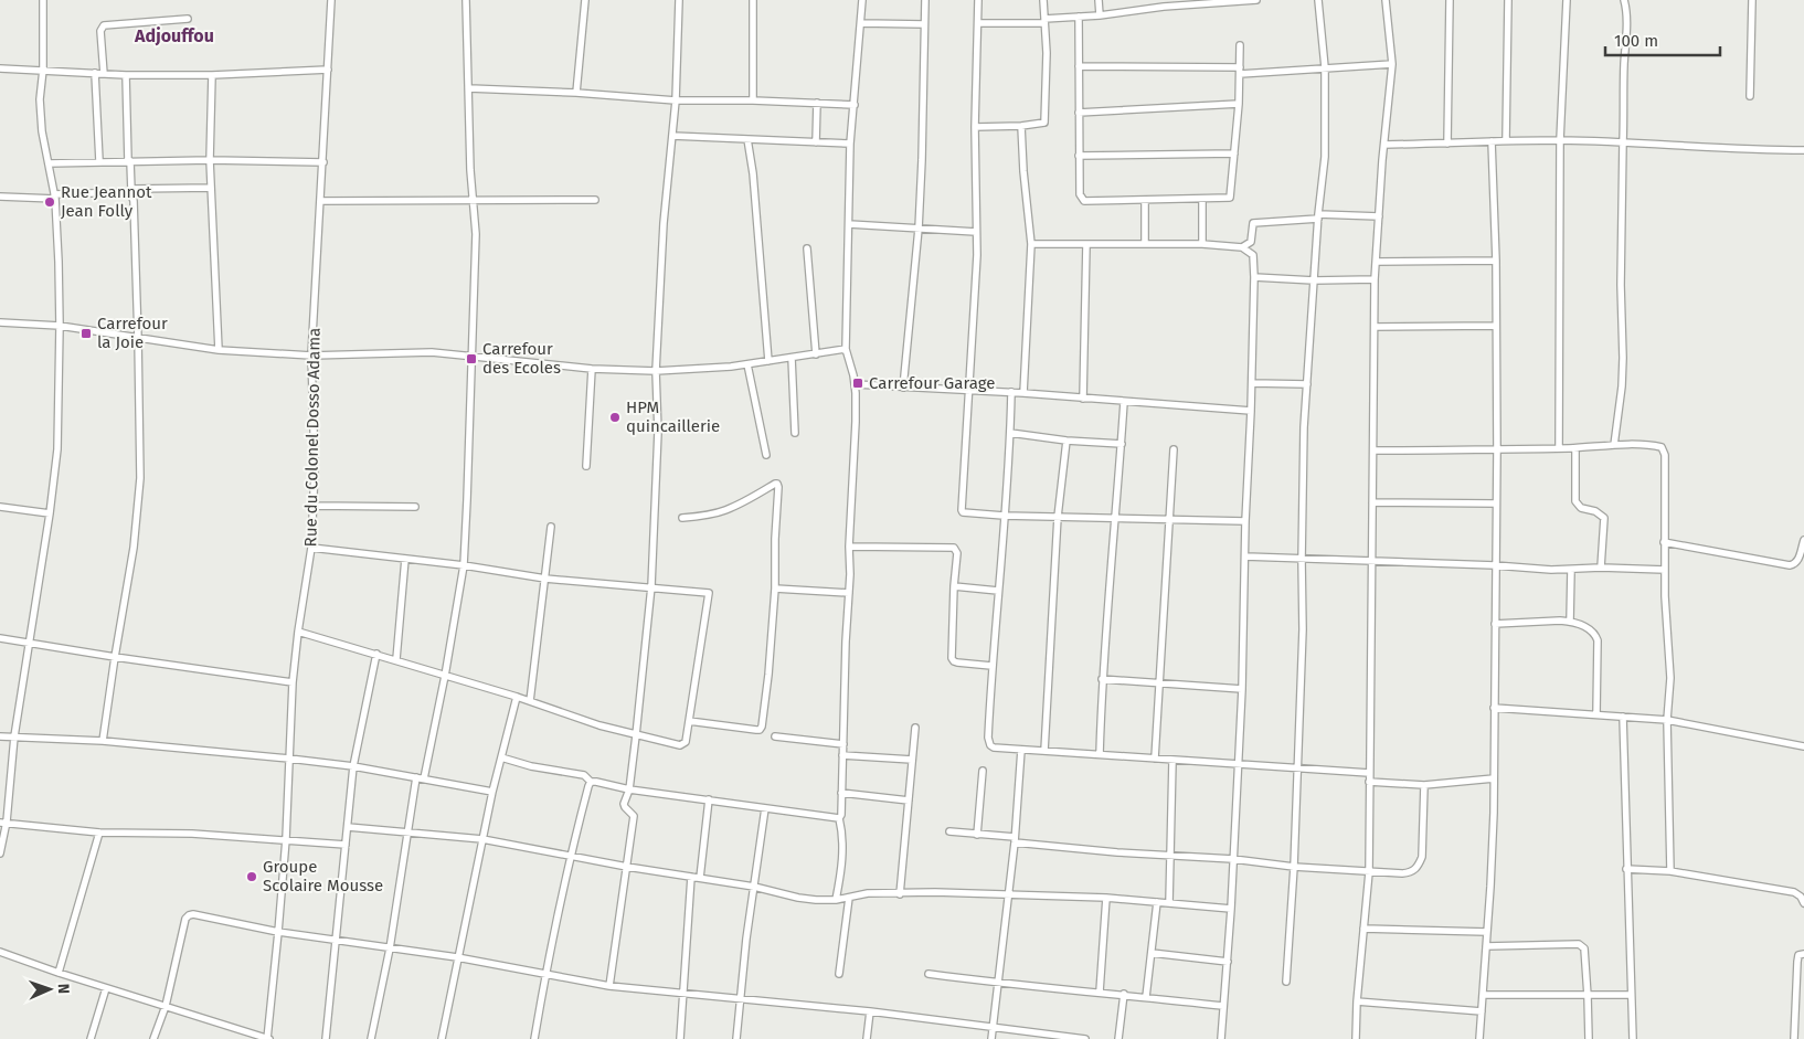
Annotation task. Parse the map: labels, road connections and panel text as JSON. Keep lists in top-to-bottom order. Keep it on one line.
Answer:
{"streets":{"street":["Rue du Colonel Dosso Adama"]},"districts":["Adjouffou"],"places":{"other":["Rue Jeannot Jean Folly","HPM quincaillerie","Groupe Scolaire Mousse"],"transit":["Carrefour la Joie","Carrefour des Ecoles","Carrefour Garage"]},"scale_bar":"100 m","north":"right"}
